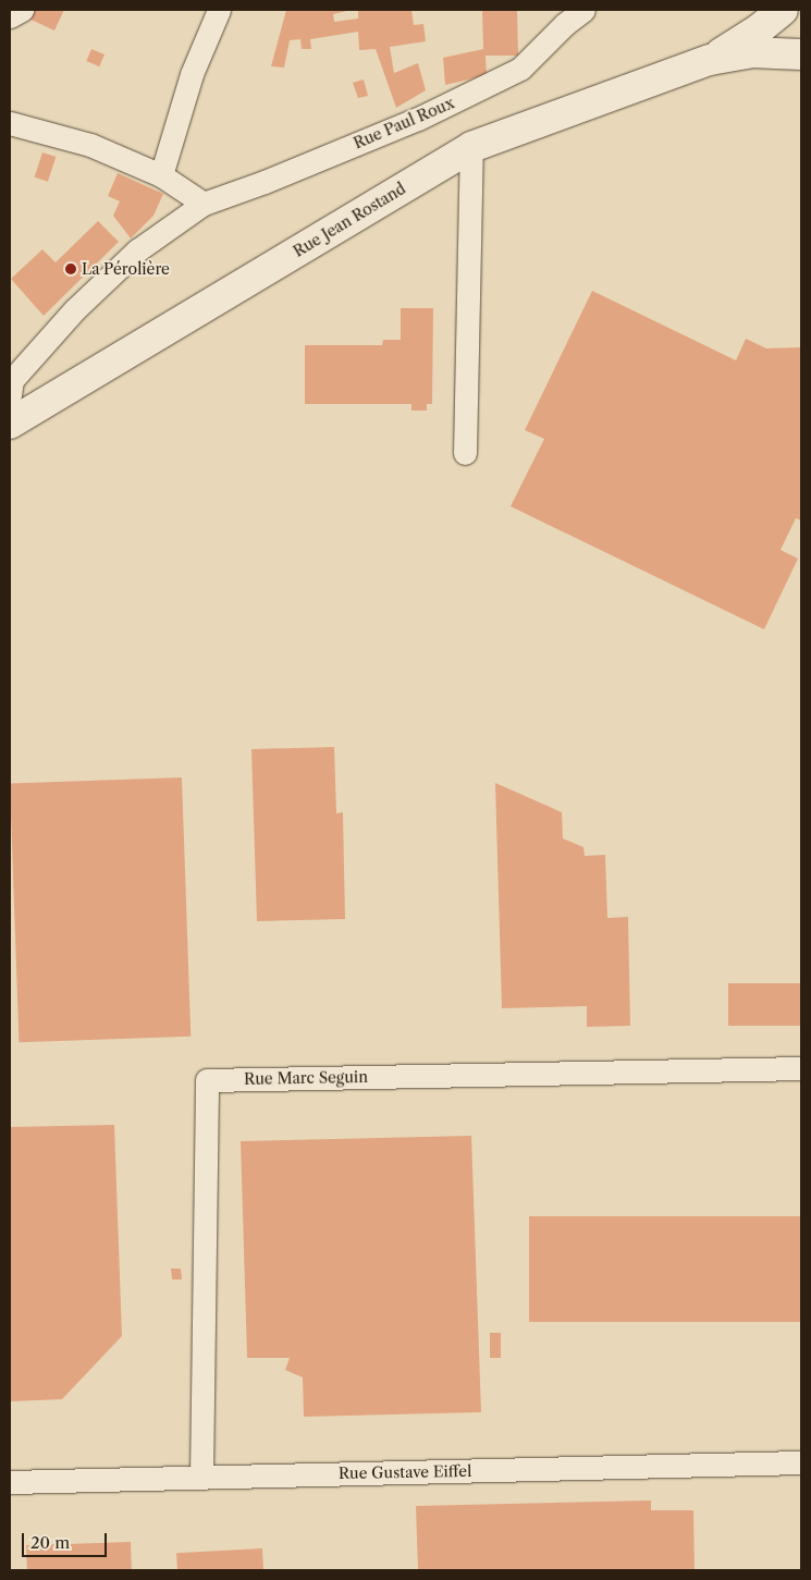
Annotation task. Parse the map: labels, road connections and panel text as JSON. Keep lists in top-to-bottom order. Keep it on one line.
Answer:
{"streets":{"main road":["Rue Jean Rostand"],"street":["Rue Paul Roux","Rue Marc Seguin","Rue Gustave Eiffel"]},"crossings":[["Rue Marc Seguin","Rue Gustave Eiffel"]],"places":["La Pérolière"],"scale_bar":"20 m"}
